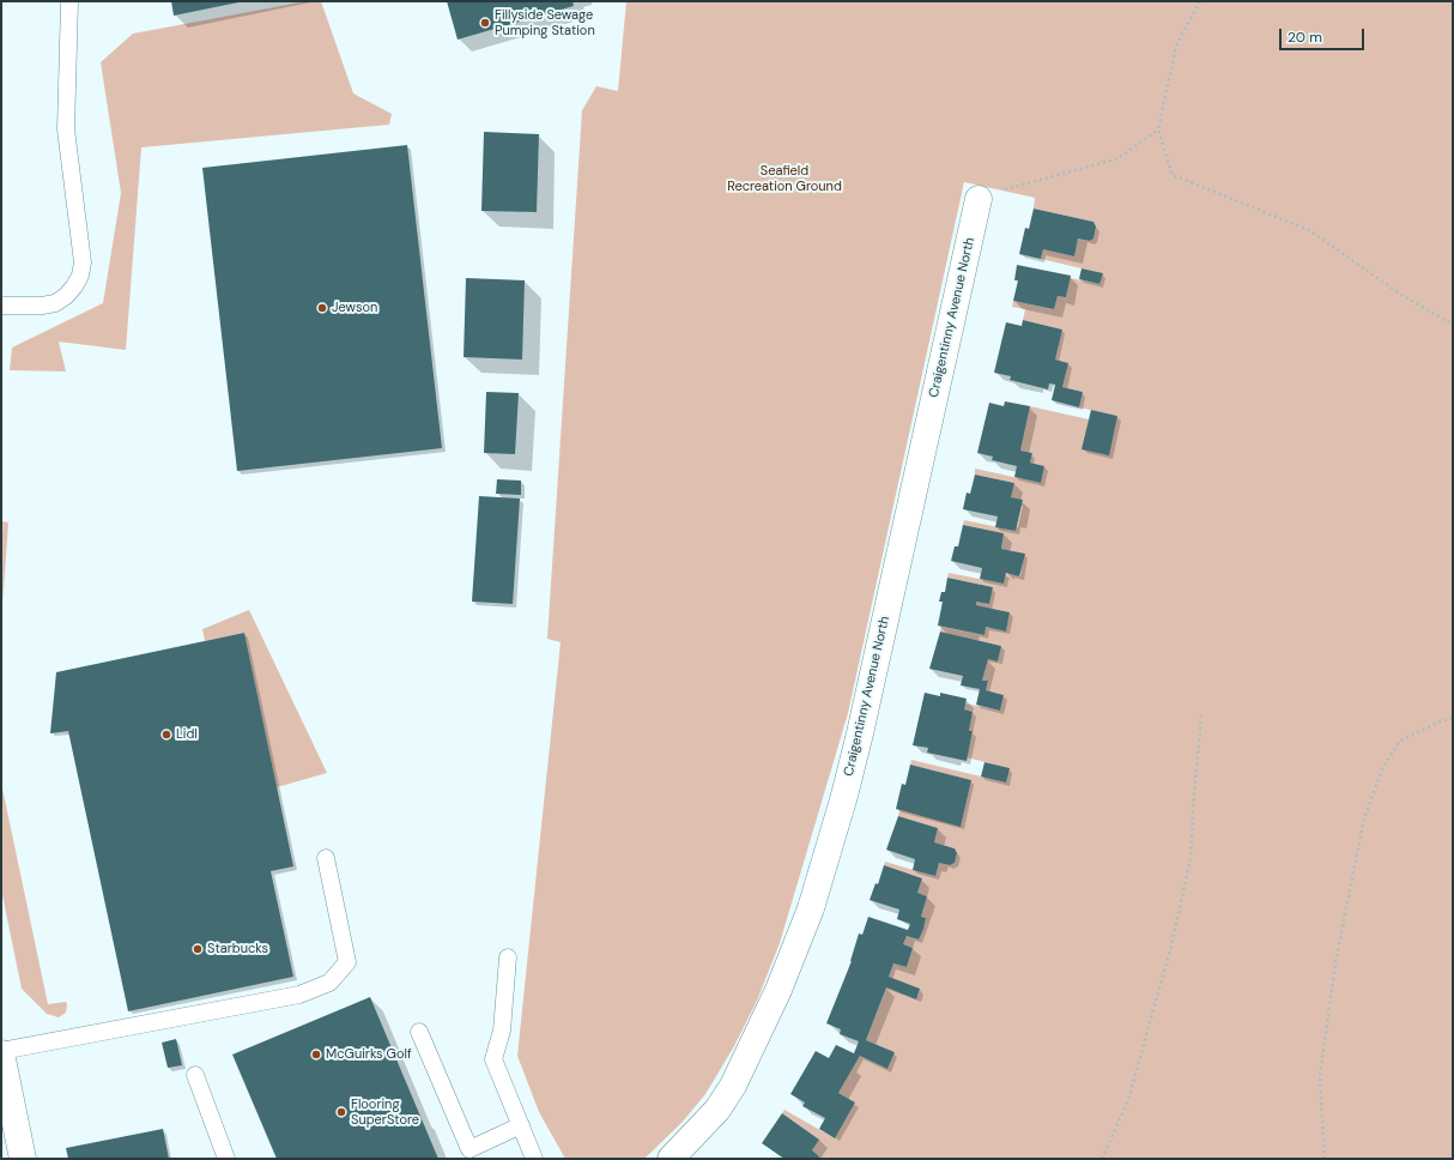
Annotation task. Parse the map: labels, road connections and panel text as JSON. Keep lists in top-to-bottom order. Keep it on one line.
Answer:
{"streets":{"street":["Craigentinny Avenue North"]},"parks":["Seafield Recreation Ground"],"places":["Fillyside Sewage Pumping Station","Jewson","Lidl","Starbucks","McGuirks Golf","Flooring SuperStore"],"scale_bar":"20 m"}
